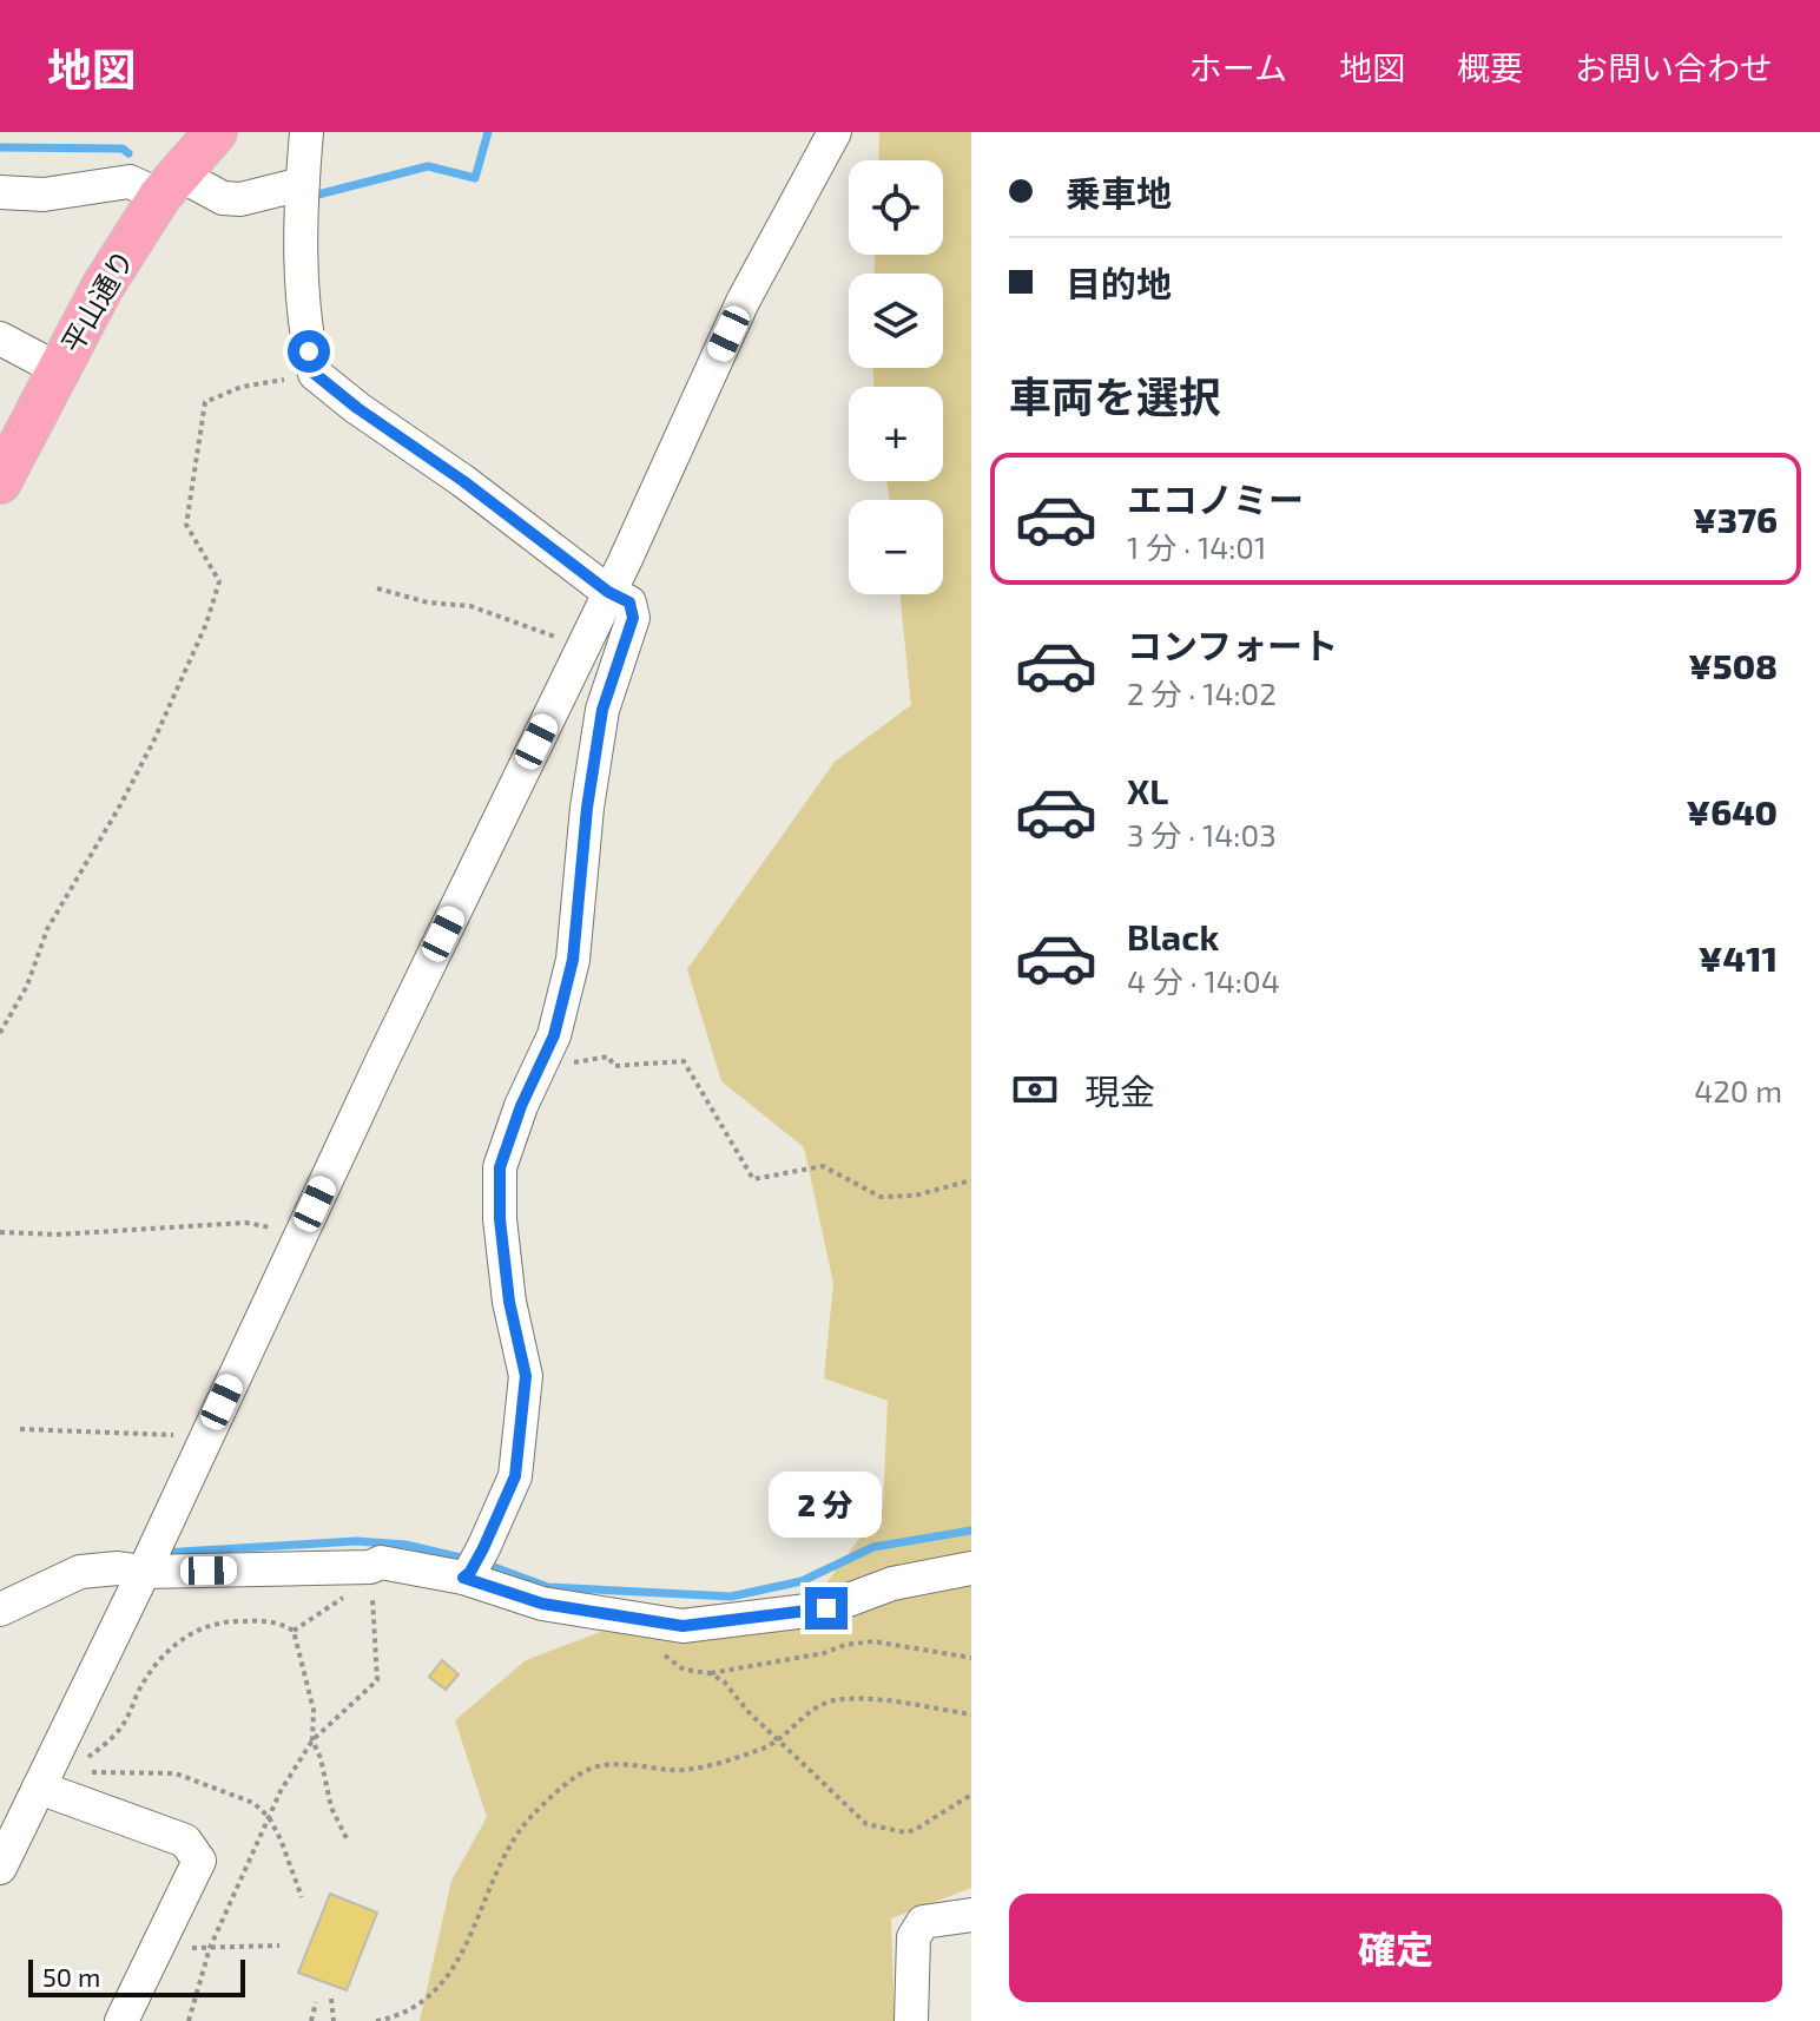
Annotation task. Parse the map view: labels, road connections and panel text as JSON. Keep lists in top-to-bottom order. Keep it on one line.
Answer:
{"streets":{"main road":["平山通り"]},"scale_bar":"50 m","page":{"header":"地図","nav":["ホーム","地図","概要","お問い合わせ"],"banner":["乗車地","目的地"],"map_buttons":["+","−"],"heading":"車両を選択","list":[{"name":"エコノミー","note":"1 分 · 14:01","value":"¥376"},{"name":"コンフォート","note":"2 分 · 14:02","value":"¥508"},{"name":"XL","note":"3 分 · 14:03","value":"¥640"},{"name":"Black","note":"4 分 · 14:04","value":"¥411"}],"pay":["現金","420 m"],"bubble":"2 分","buttons":"確定","scale":"50 m"}}
